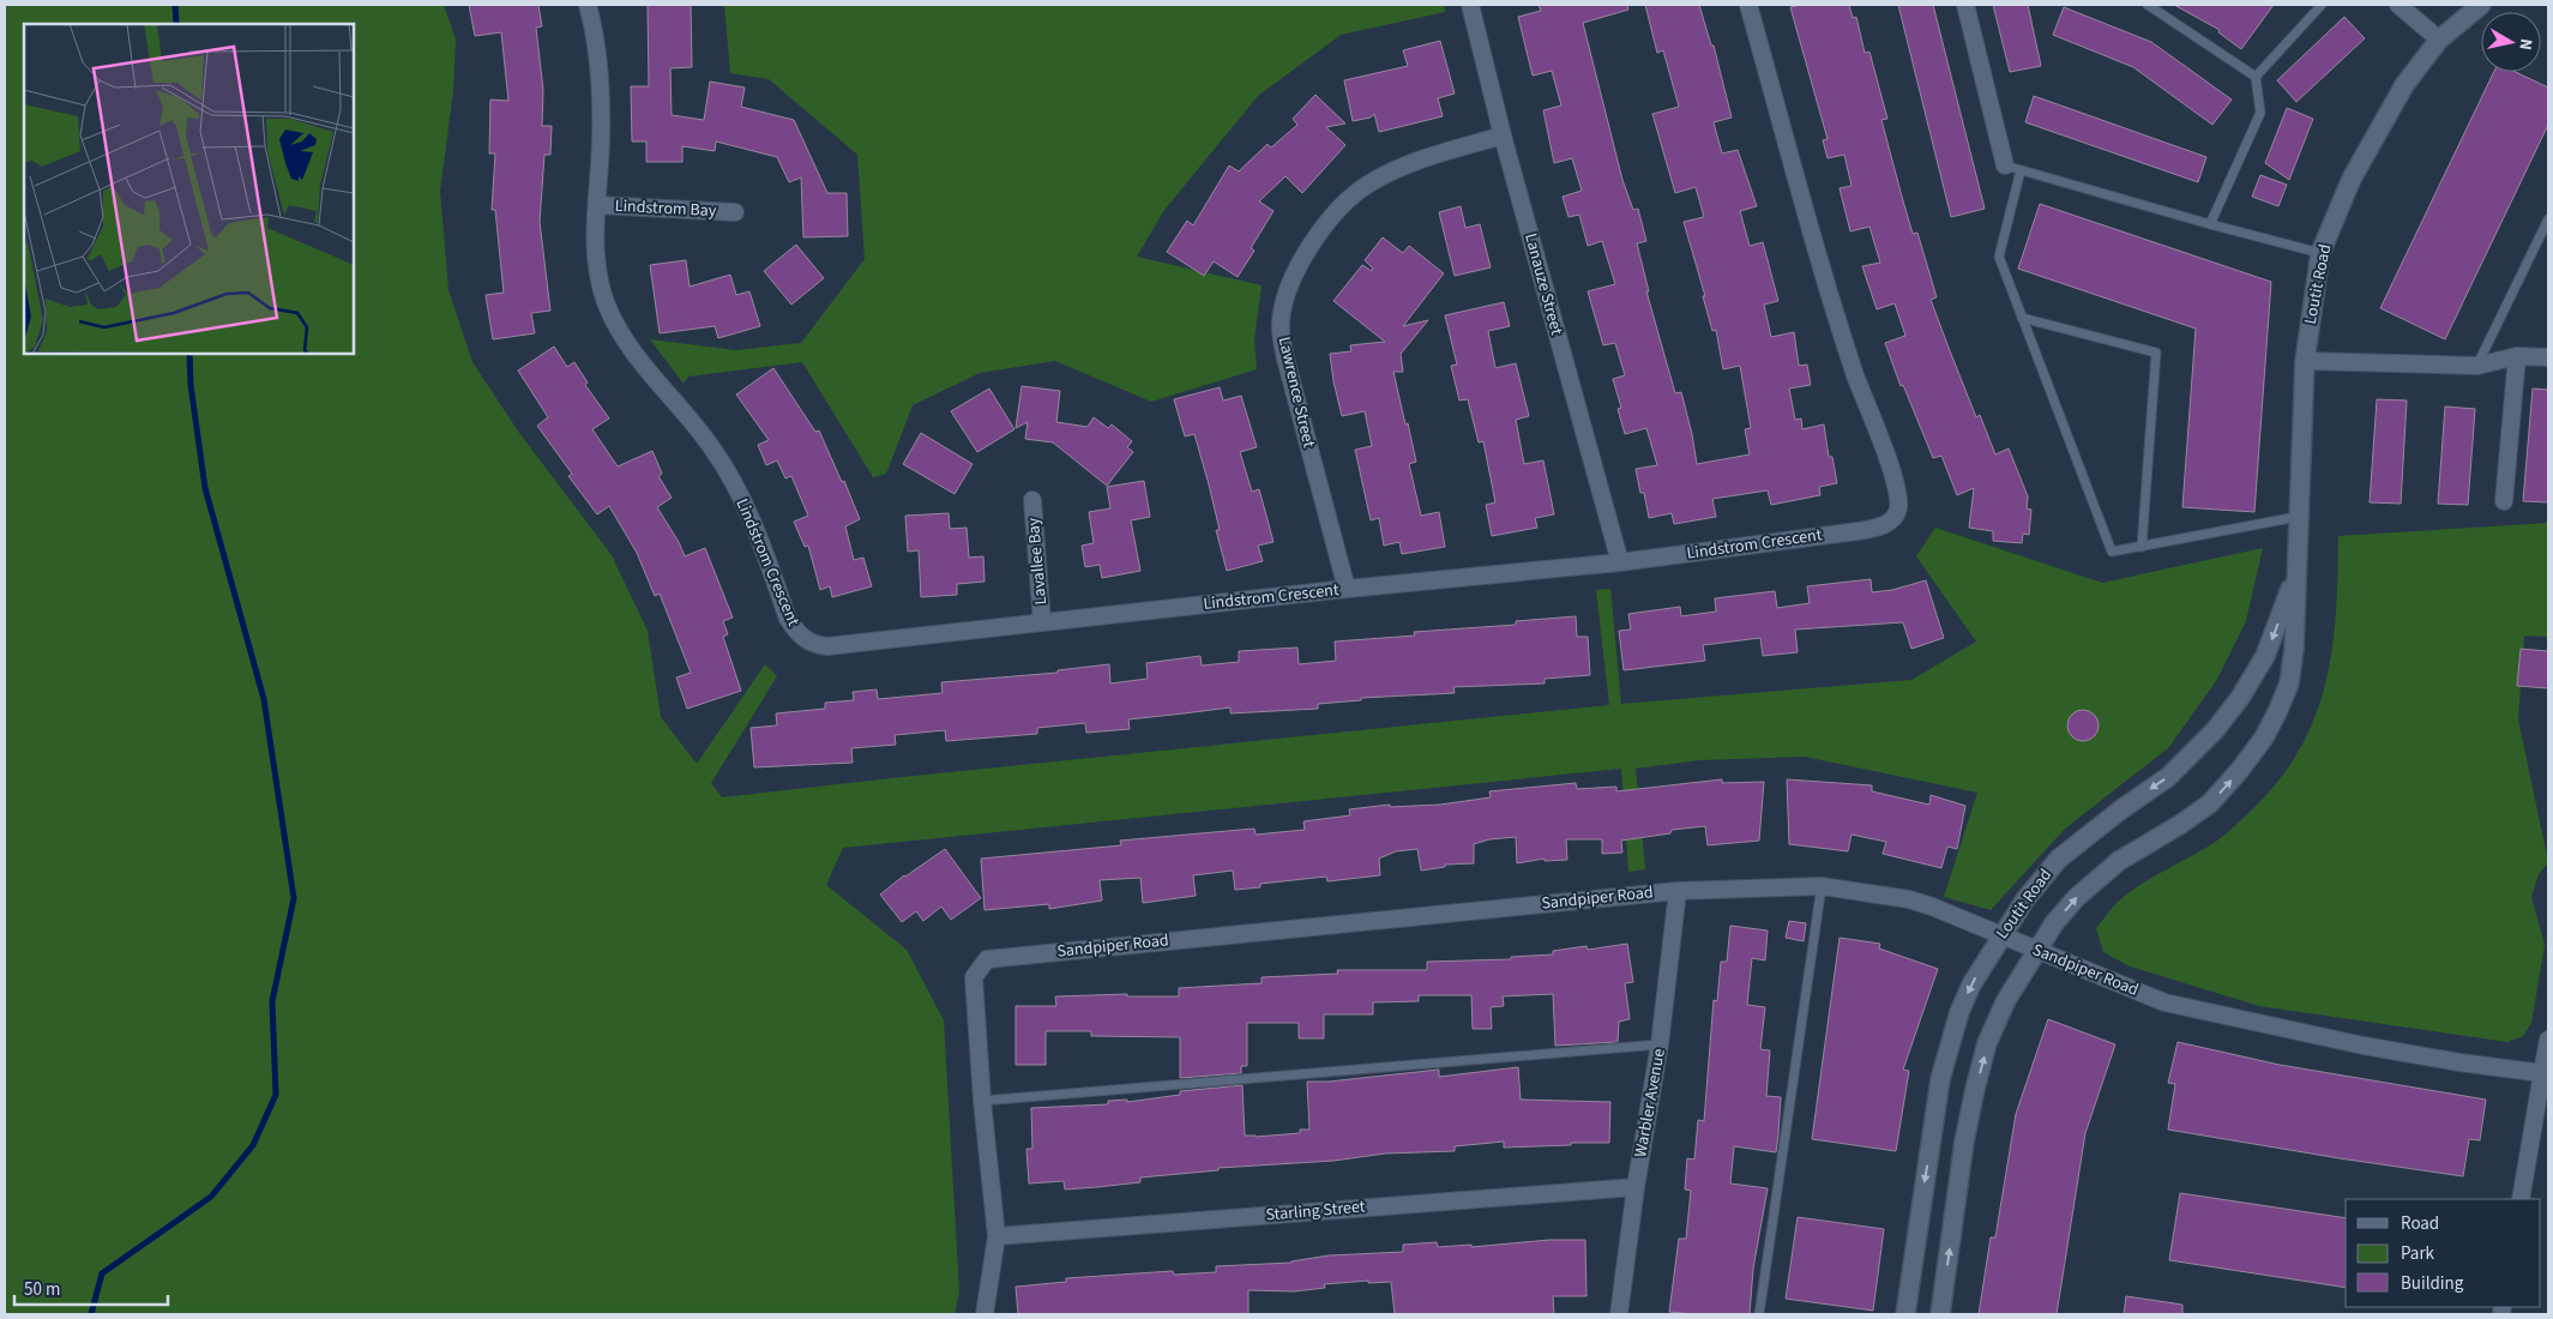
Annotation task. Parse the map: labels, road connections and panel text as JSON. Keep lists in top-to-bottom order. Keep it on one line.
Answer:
{"streets":{"street":["Lindstrom Bay","Lanauze Street","Loutit Road","Lawrence Street","Lindstrom Crescent","Lavallee Bay","Sandpiper Road","Warbler Avenue","Starling Street"]},"crossings":[["Lindstrom Bay","Lindstrom Crescent"],["Lanauze Street","Lawrence Street"],["Lanauze Street","Lindstrom Crescent"],["Loutit Road","Sandpiper Road"],["Lawrence Street","Lindstrom Crescent"],["Lindstrom Crescent","Lavallee Bay"],["Sandpiper Road","Warbler Avenue"],["Sandpiper Road","Starling Street"],["Warbler Avenue","Starling Street"]],"legend":["Road","Park","Building"],"scale_bar":"50 m","north":"right"}
